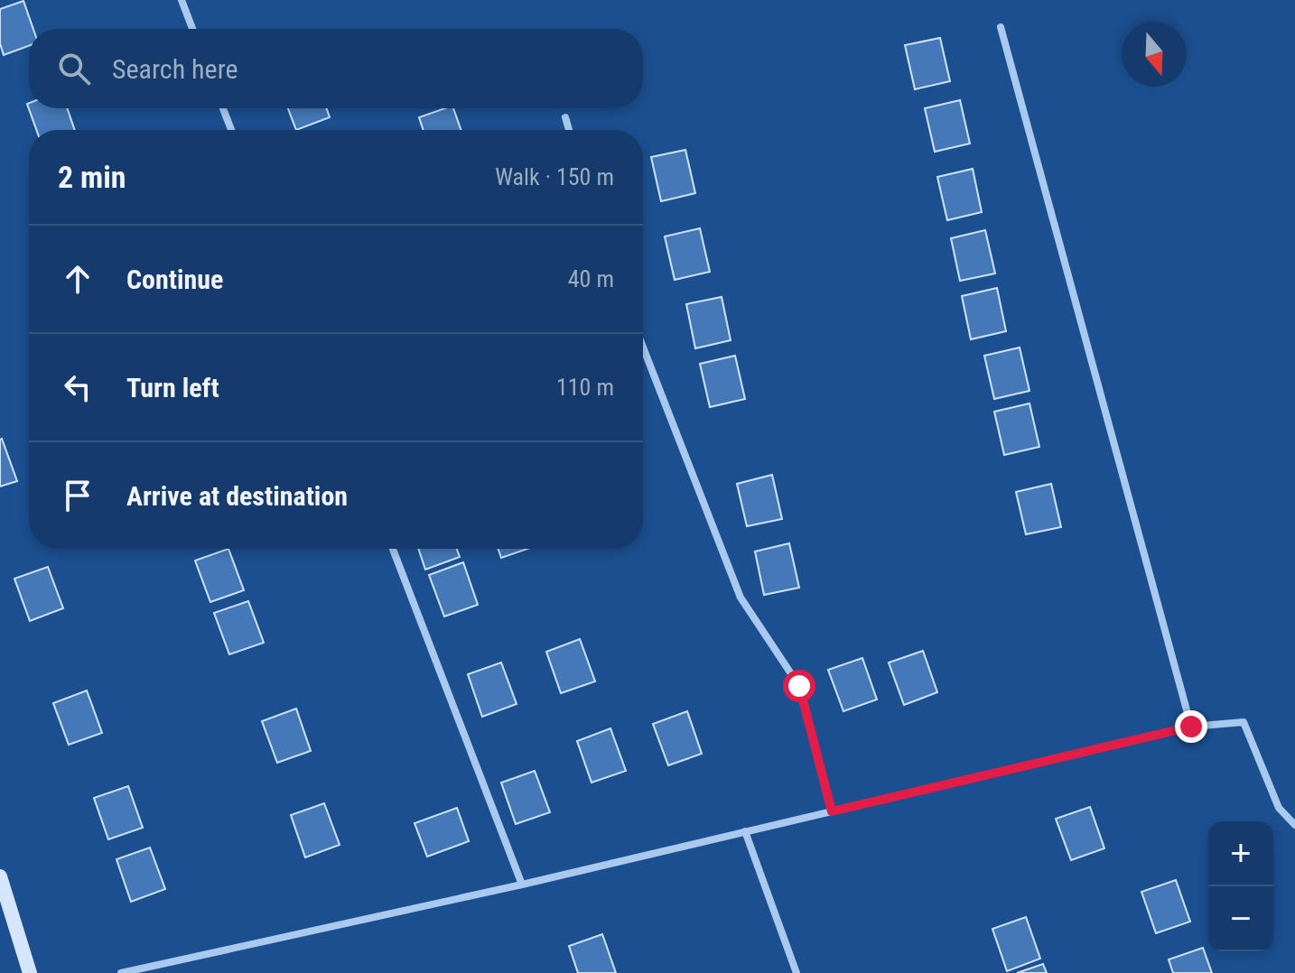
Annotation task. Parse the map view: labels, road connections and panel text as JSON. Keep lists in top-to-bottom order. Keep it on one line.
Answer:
{"north":"bottom","page":{"search":"Search here","heading":["2 min","Walk · 150 m"],"list":[["Continue","40 m"],["Turn left","110 m"],"Arrive at destination"],"map_buttons":["+","−"]}}
